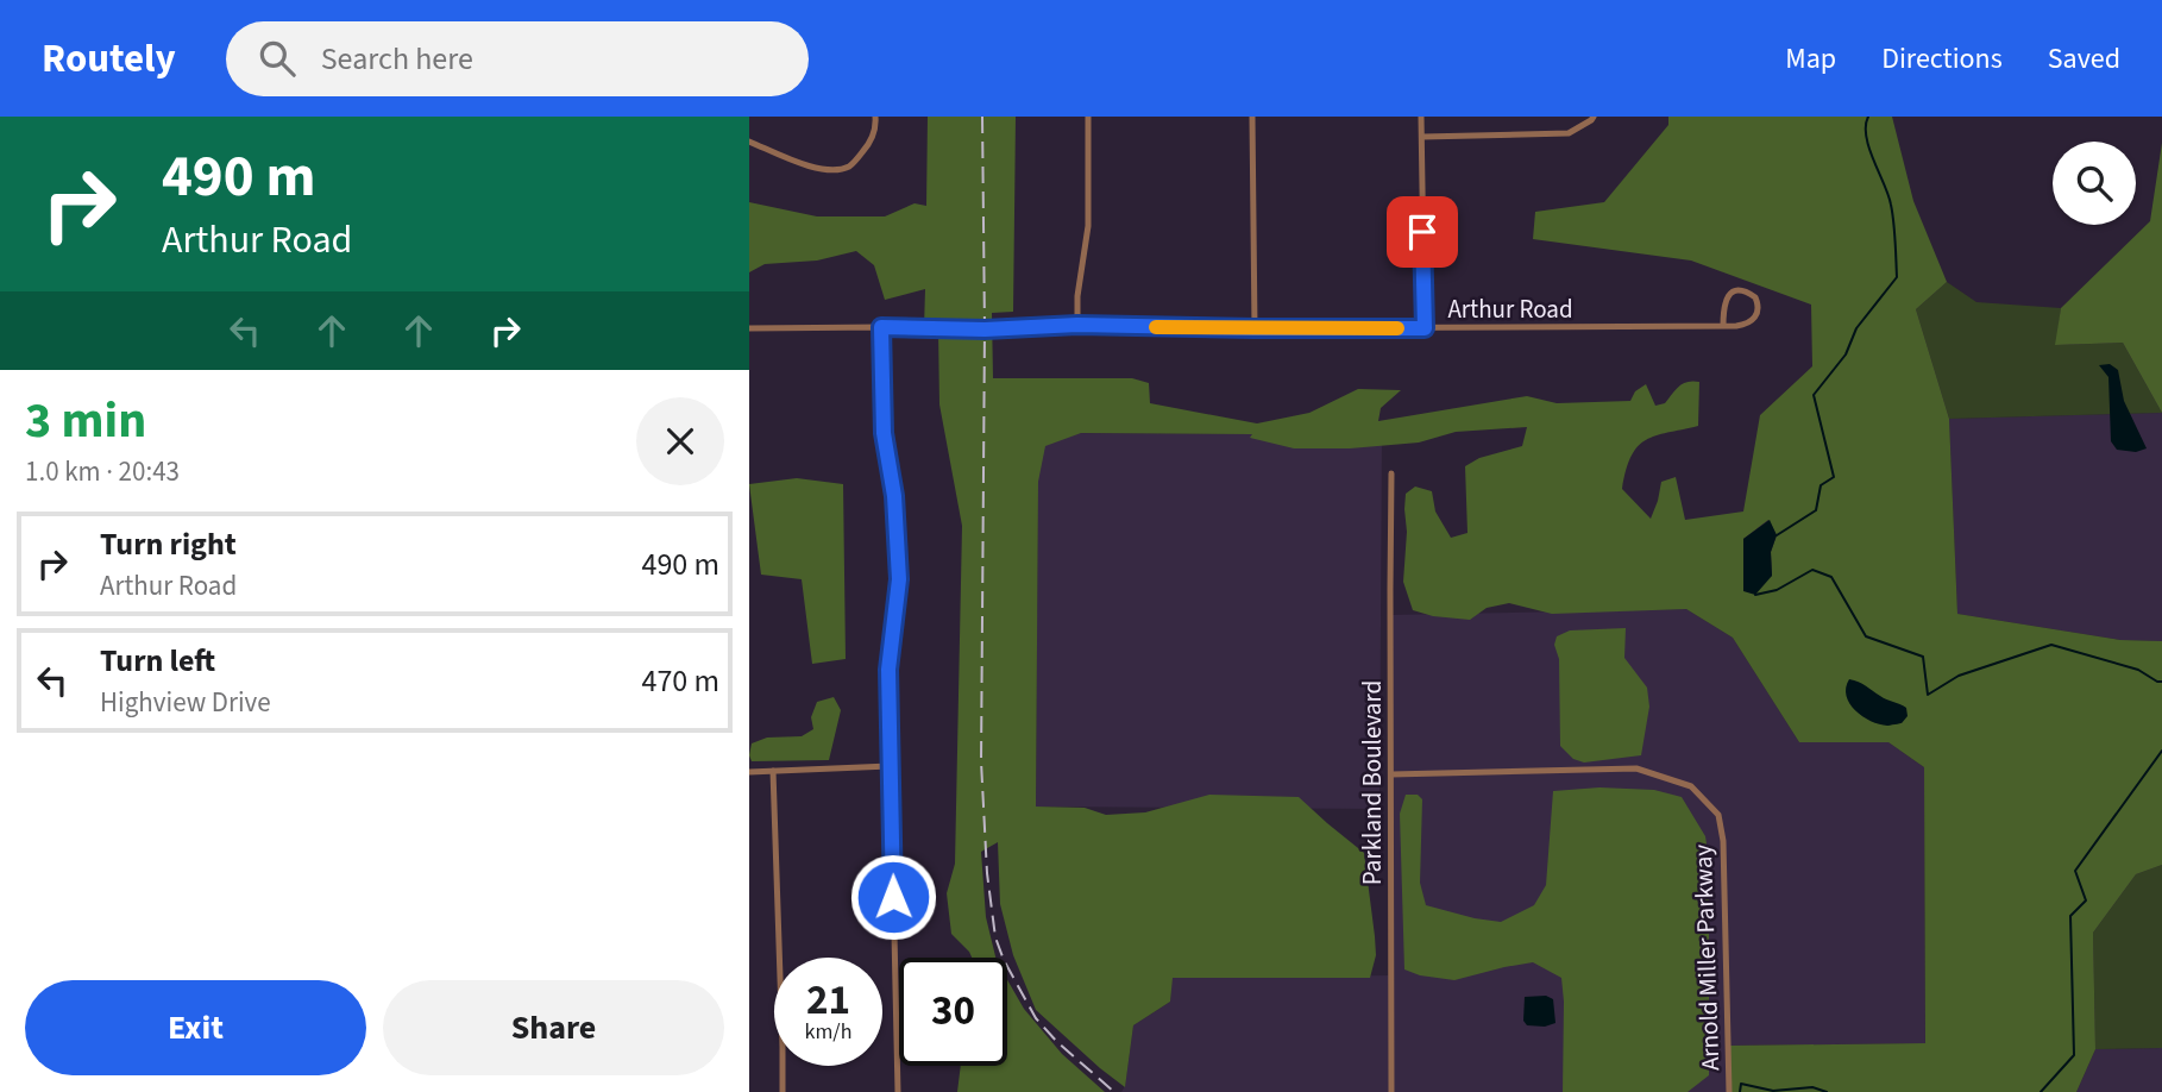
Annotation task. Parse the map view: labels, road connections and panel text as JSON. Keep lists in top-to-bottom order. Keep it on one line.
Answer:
{"streets":{"street":["Arthur Road","Parkland Boulevard","Arnold Miller Parkway"]},"crossings":[["Parkland Boulevard","Arnold Miller Parkway"]],"page":{"header":"Routely","search":"Search here","nav":["Map","Directions","Saved"],"turn":["490 m","Arthur Road"],"heading":["3 min","1.0 km · 20:43"],"list":[{"name":"Turn right","note":"Arthur Road","value":"490 m"},{"name":"Turn left","note":"Highview Drive","value":"470 m"}],"speed":"21 km/h","limit":"30","buttons":["Exit","Share"]}}
